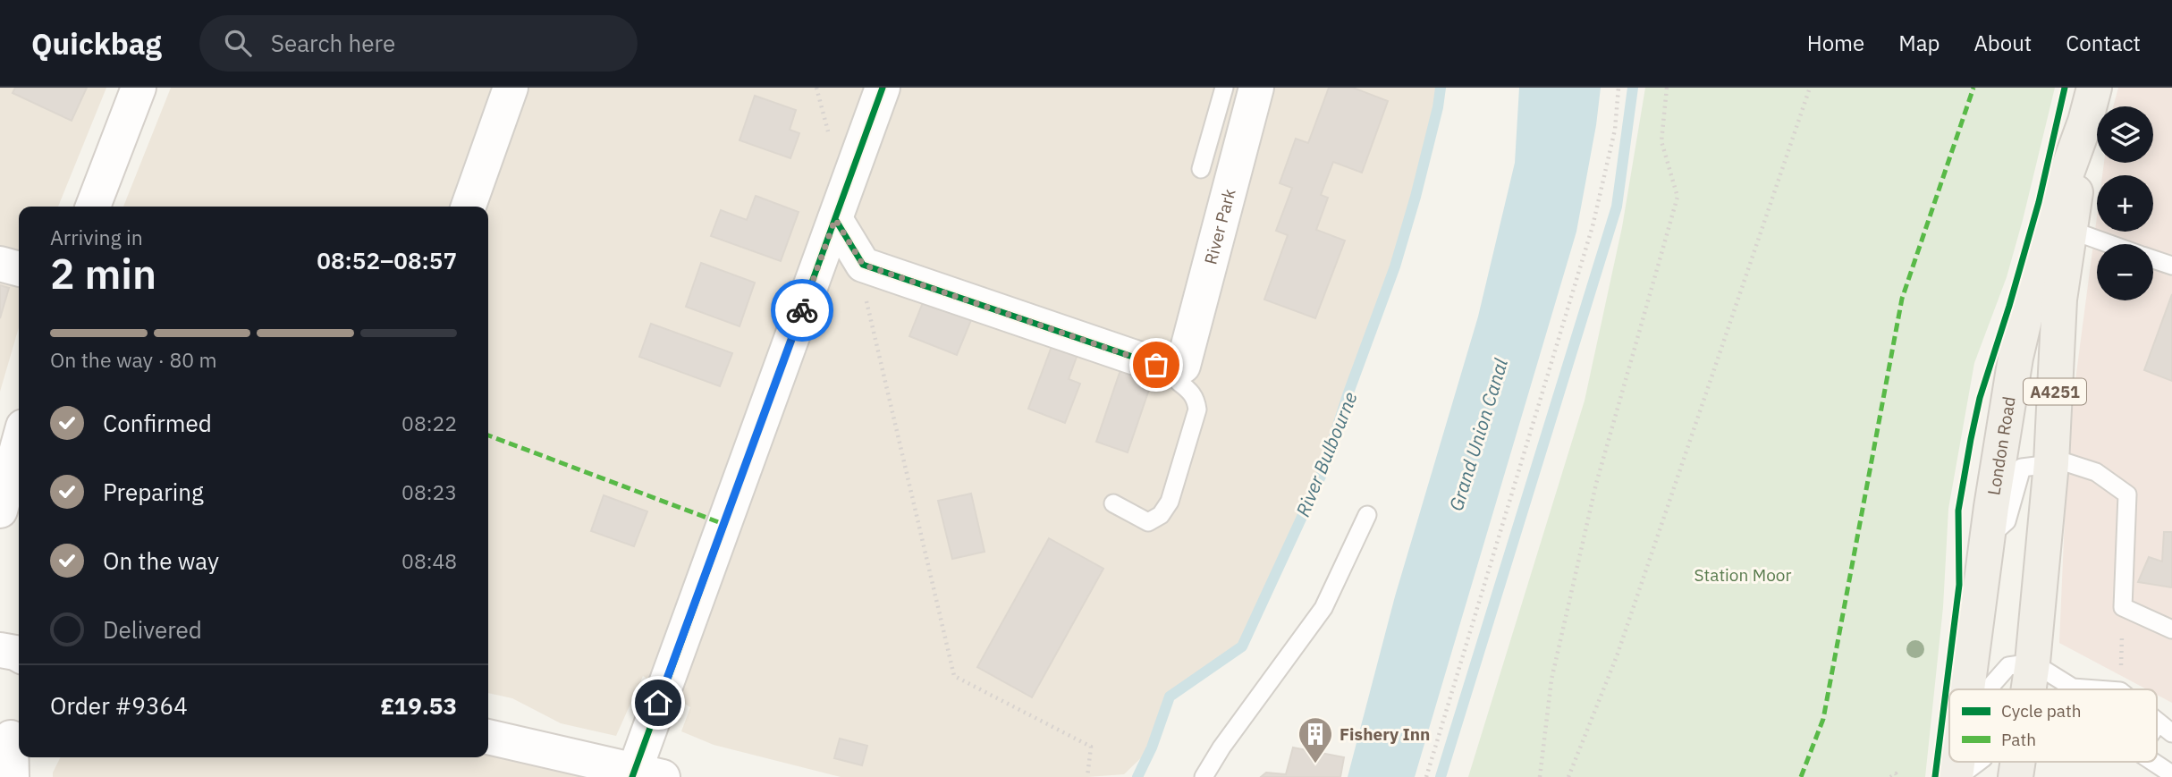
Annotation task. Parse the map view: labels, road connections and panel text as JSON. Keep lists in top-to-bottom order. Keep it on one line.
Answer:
{"streets":{"main road":["A4251","London Road"],"street":["River Park"]},"water":["Grand Union Canal","River Bulbourne"],"parks":["Station Moor"],"places":{"building":["Fishery Inn"]},"legend":["Cycle path","Path"],"page":{"header":"Quickbag","search":"Search here","nav":["Home","Map","About","Contact"],"map_buttons":["+","−"],"heading":["2 min","Arriving in","08:52–08:57"],"panel":["Order #9364","£19.53"],"bar":"On the way · 80 m","list":[["Confirmed","08:22"],["Preparing","08:23"],["On the way","08:48"],"Delivered"]}}
